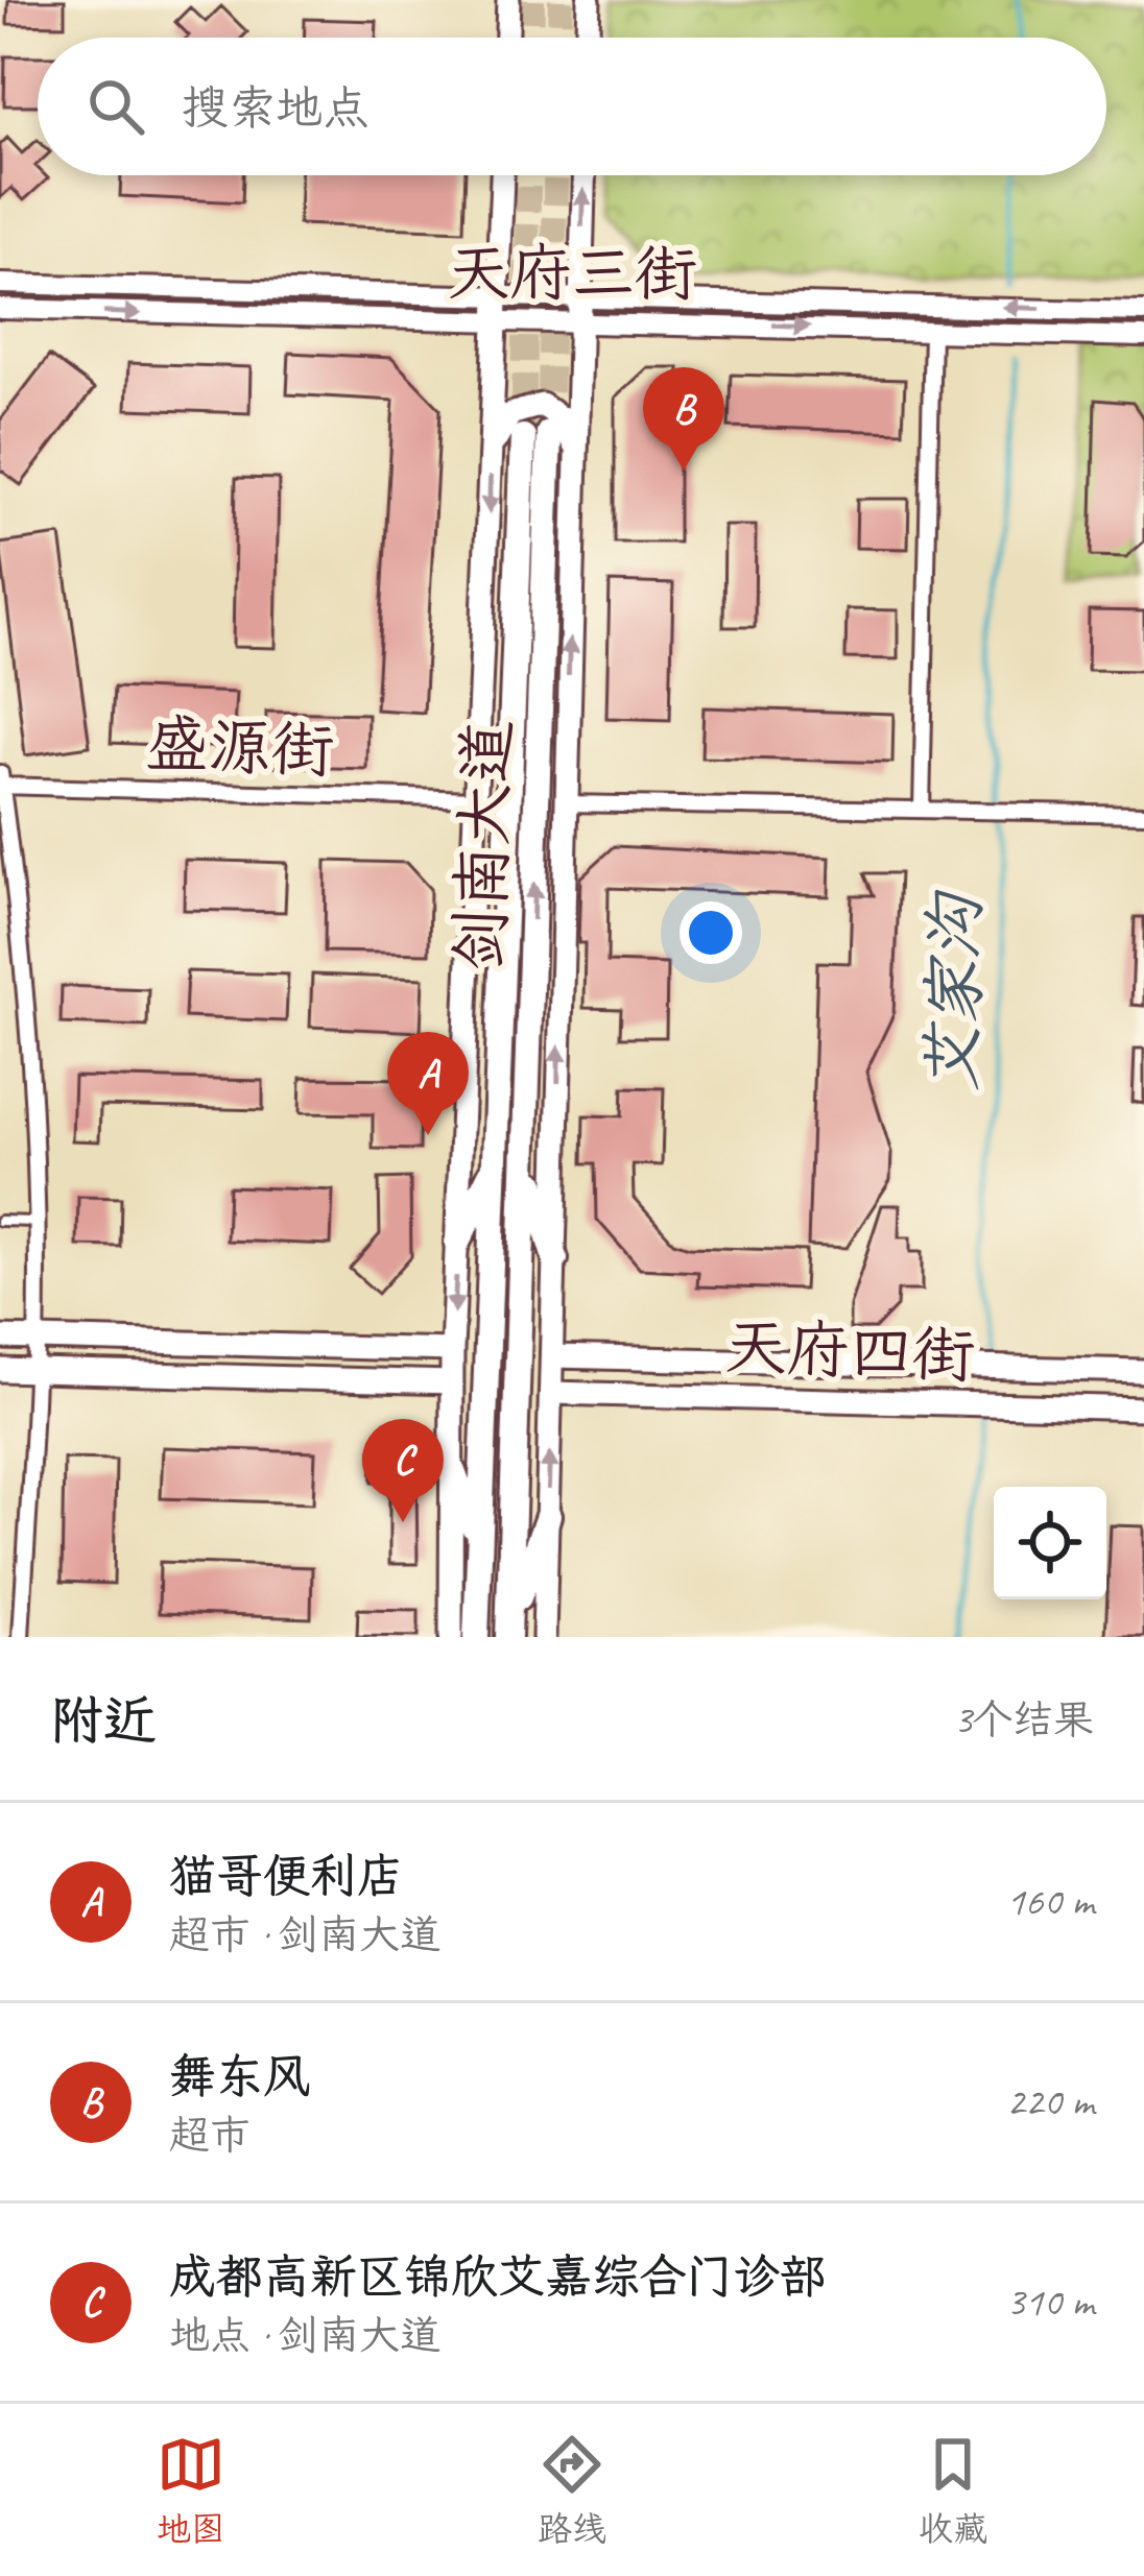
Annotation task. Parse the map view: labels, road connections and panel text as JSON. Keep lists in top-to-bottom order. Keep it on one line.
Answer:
{"streets":{"highway":["剑南大道"],"main road":["天府四街"],"street":["天府三街","盛源街"]},"water":["艾家沟"],"page":{"search":"搜索地点","pins":["B","A","C"],"heading":["附近","3个结果"],"list":[{"mark":"A","name":"猫哥便利店","note":"超市 · 剑南大道","value":"160 m"},{"mark":"B","name":"舞东风","note":"超市","value":"220 m"},{"mark":"C","name":"成都高新区锦欣艾嘉综合门诊部","note":"地点 · 剑南大道","value":"310 m"}],"nav":["地图","路线","收藏"]}}
